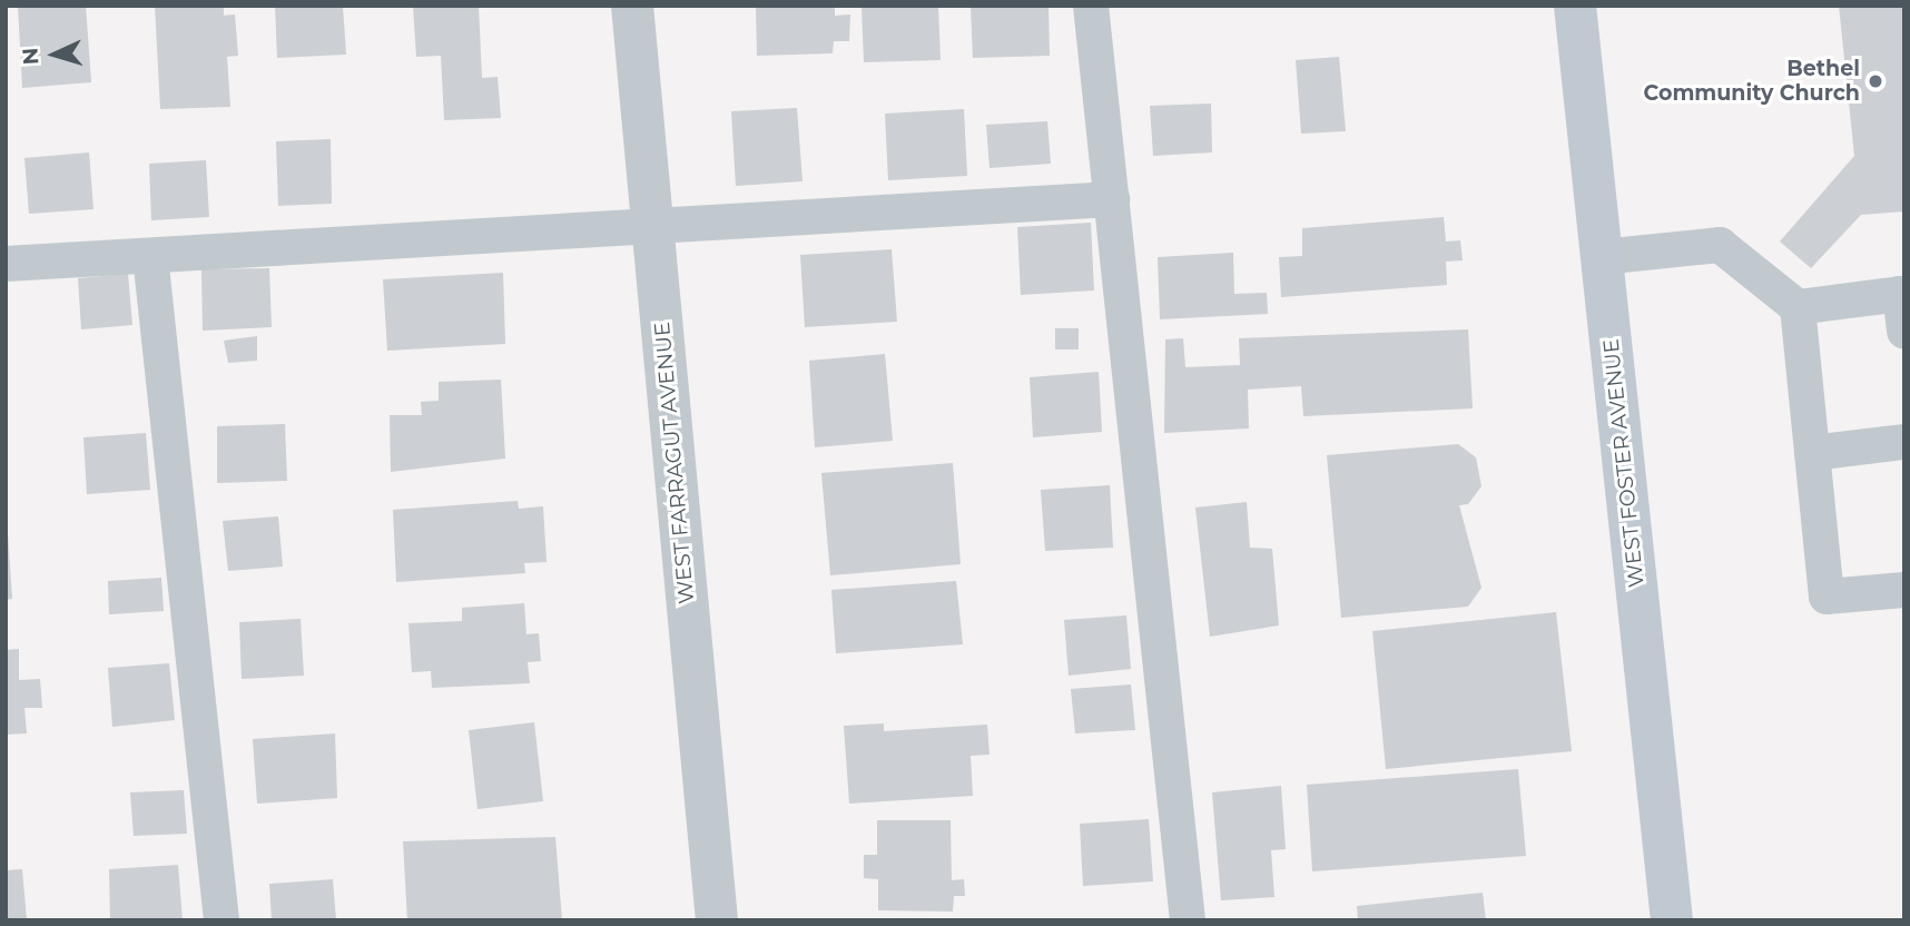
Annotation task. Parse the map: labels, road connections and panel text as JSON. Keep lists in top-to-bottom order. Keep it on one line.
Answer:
{"streets":{"street":["WEST FARRAGUT AVENUE","WEST FOSTER AVENUE"]},"places":["Bethel Community Church"],"north":"left"}
